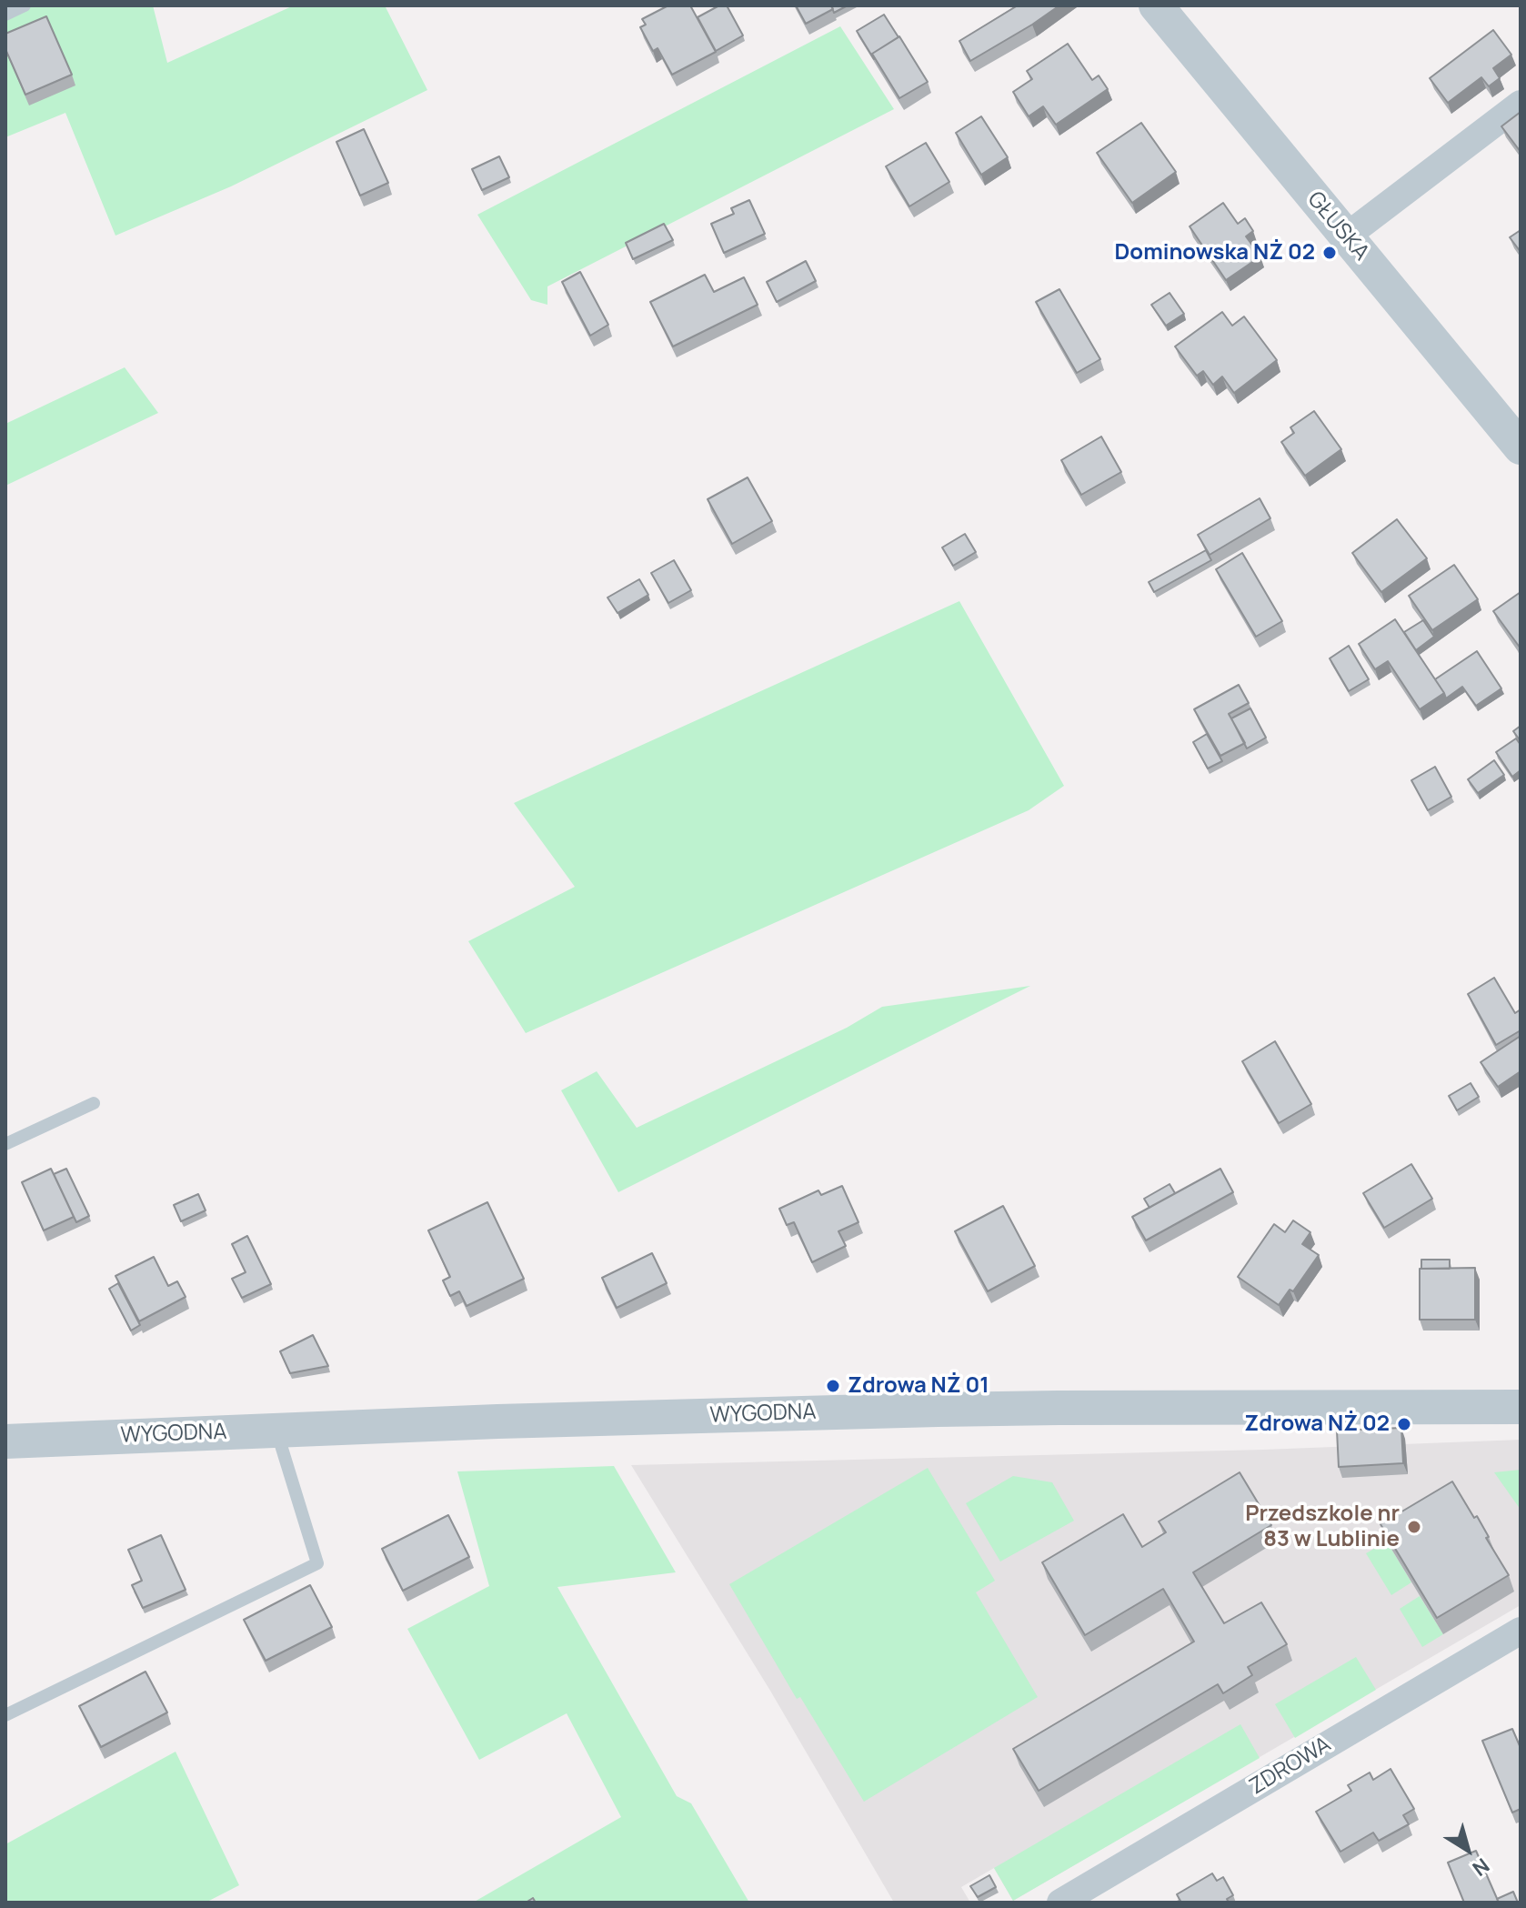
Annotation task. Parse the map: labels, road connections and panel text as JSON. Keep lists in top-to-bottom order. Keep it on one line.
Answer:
{"streets":{"street":["GŁUSKA","WYGODNA","ZDROWA"]},"places":["Dominowska NŻ 02","Zdrowa NŻ 01","Zdrowa NŻ 02","Przedszkole nr 83 w Lublinie"],"north":"bottom right"}
